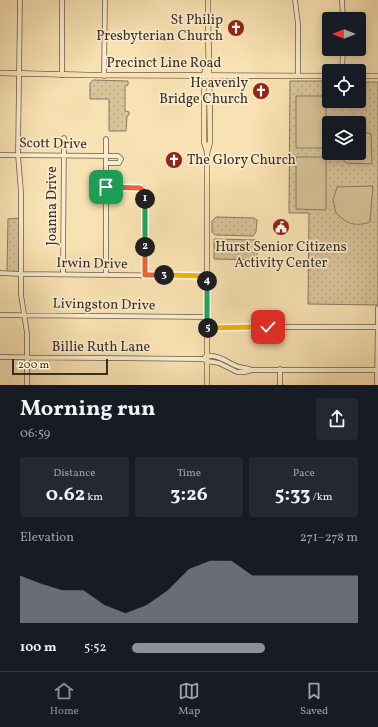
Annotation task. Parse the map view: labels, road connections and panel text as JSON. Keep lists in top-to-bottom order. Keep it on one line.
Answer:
{"streets":{"main road":["Precinct Line Road"],"street":["Scott Drive","Joanna Drive","Irwin Drive","Livingston Drive","Billie Ruth Lane"]},"crossings":[["Scott Drive","Joanna Drive"],["Joanna Drive","Irwin Drive"]],"places":{"church":["St Philip Presbyterian Church","Heavenly Bridge Church","The Glory Church"],"public building":["Hurst Senior Citizens Activity Center"]},"scale_bar":"200 m","north":"left","page":{"pins":["1","2","3","4","5"],"scale":"200 m","heading":["Morning run","06:59"],"stats":[["Distance","0.62 km"],["Time","3:26"],["Pace","5:33 /km"]],"chart":["Elevation","271–278 m"],"list":[{"name":"100 m","note":"5:52"}],"tabs":["Home","Map","Saved"]}}
